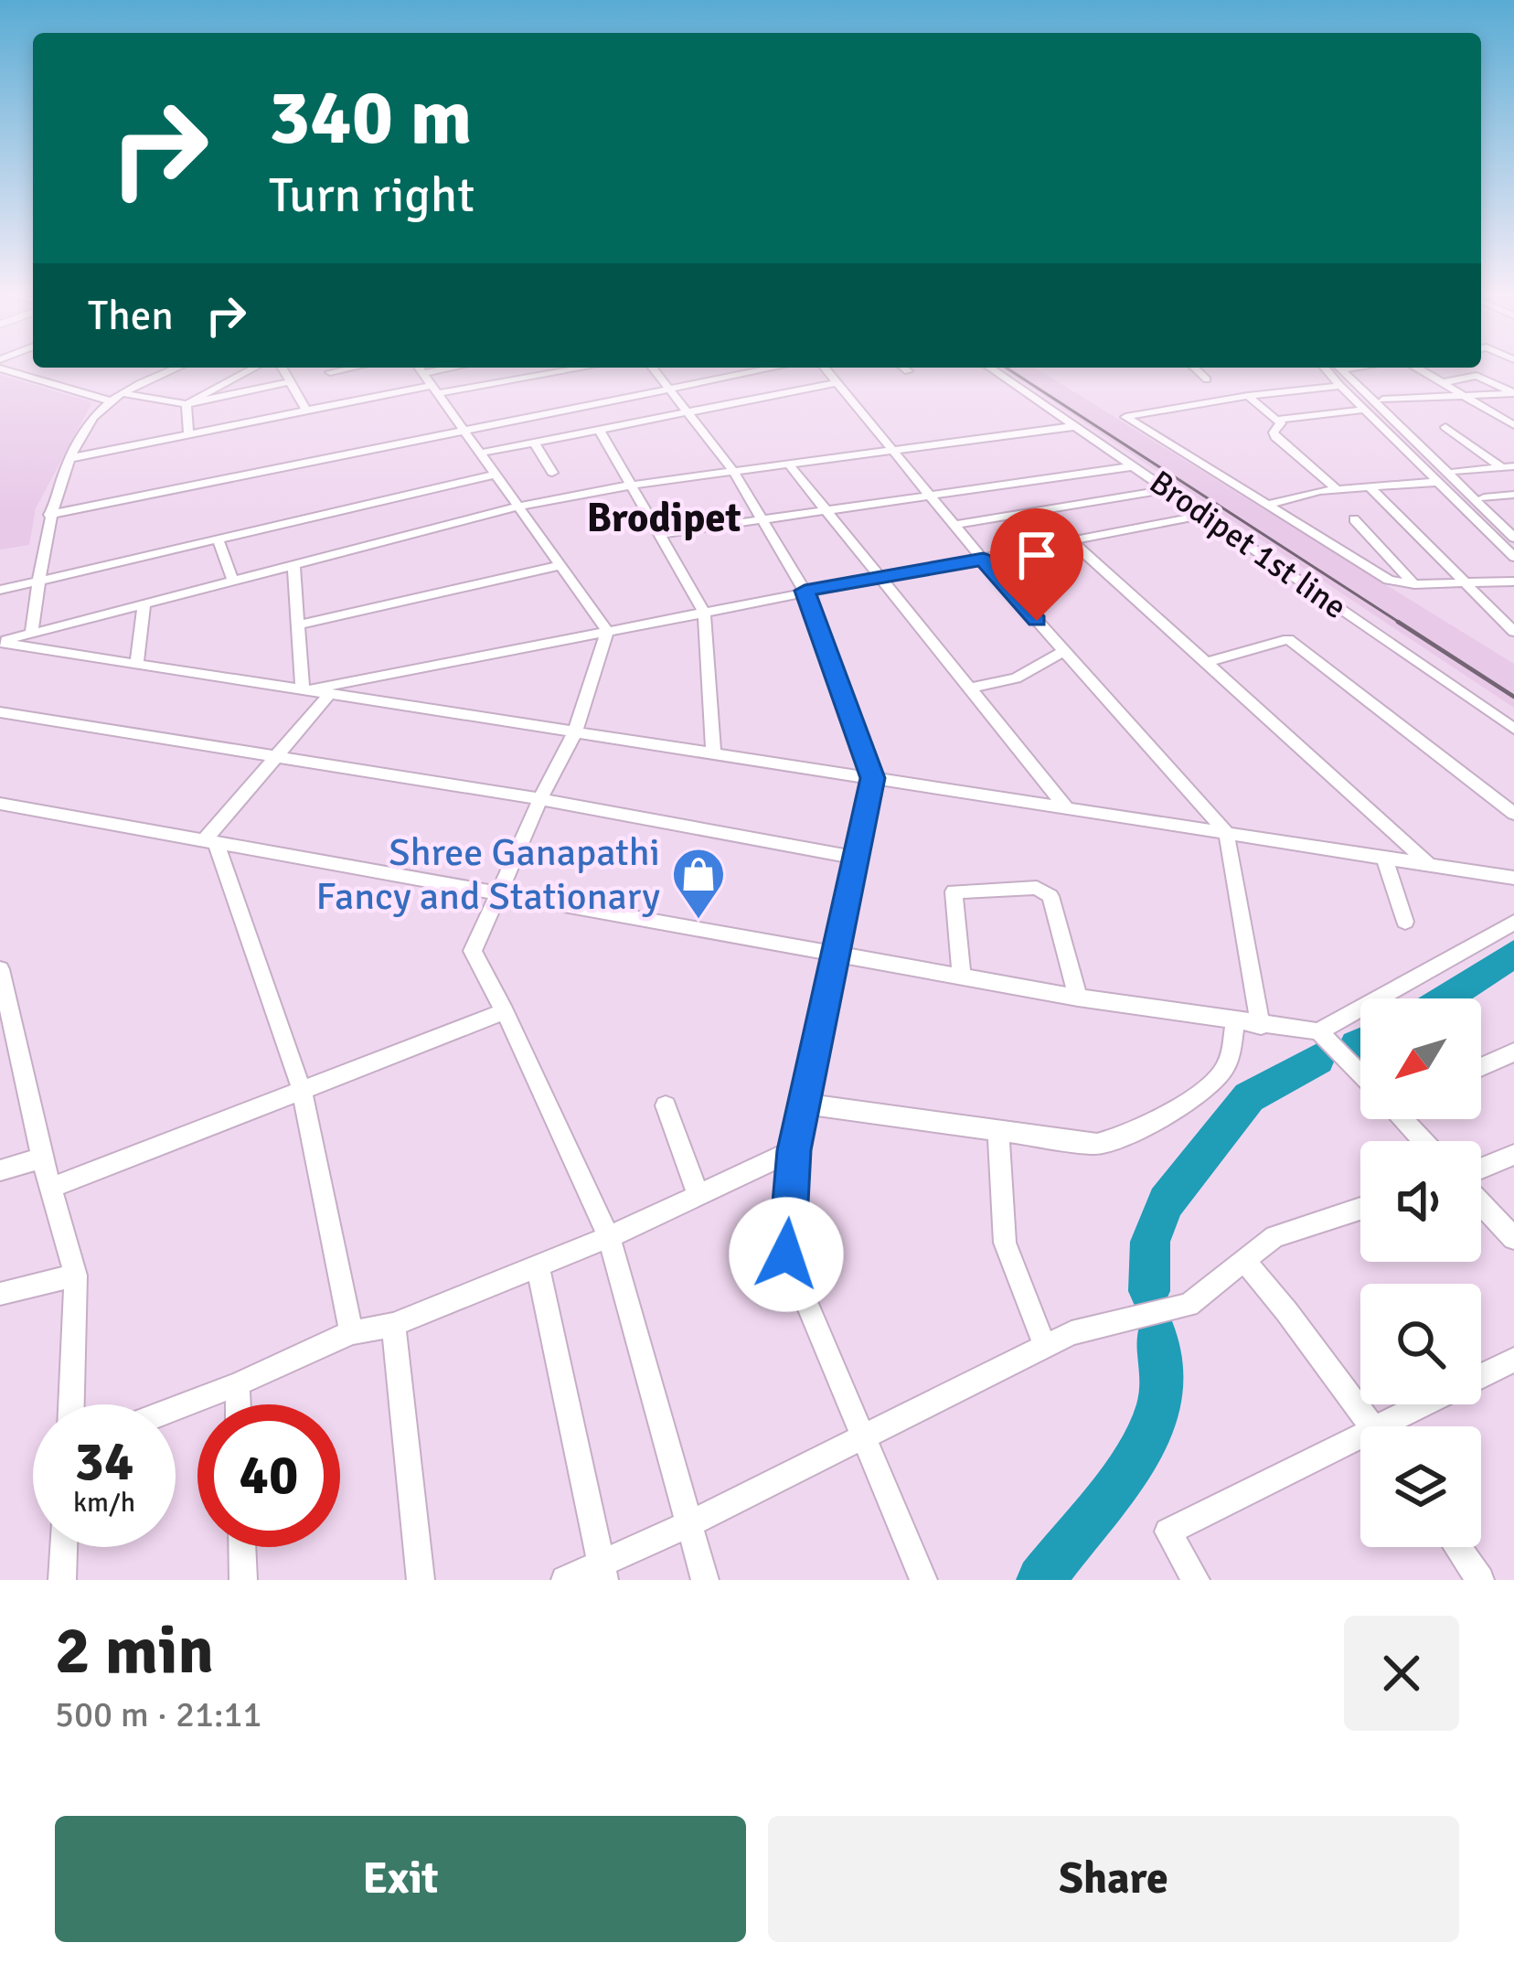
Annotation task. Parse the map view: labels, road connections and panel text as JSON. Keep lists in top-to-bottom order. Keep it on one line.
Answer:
{"streets":{"street":["Brodipet 1st line"]},"districts":["Brodipet"],"places":{"shop":["Shree Ganapathi Fancy and Stationary"]},"north":"bottom left","page":{"turn":["340 m","Turn right"],"then":"Then","speed":"34 km/h","limit":"40","heading":["2 min","500 m · 21:11"],"buttons":["Exit","Share"]}}
